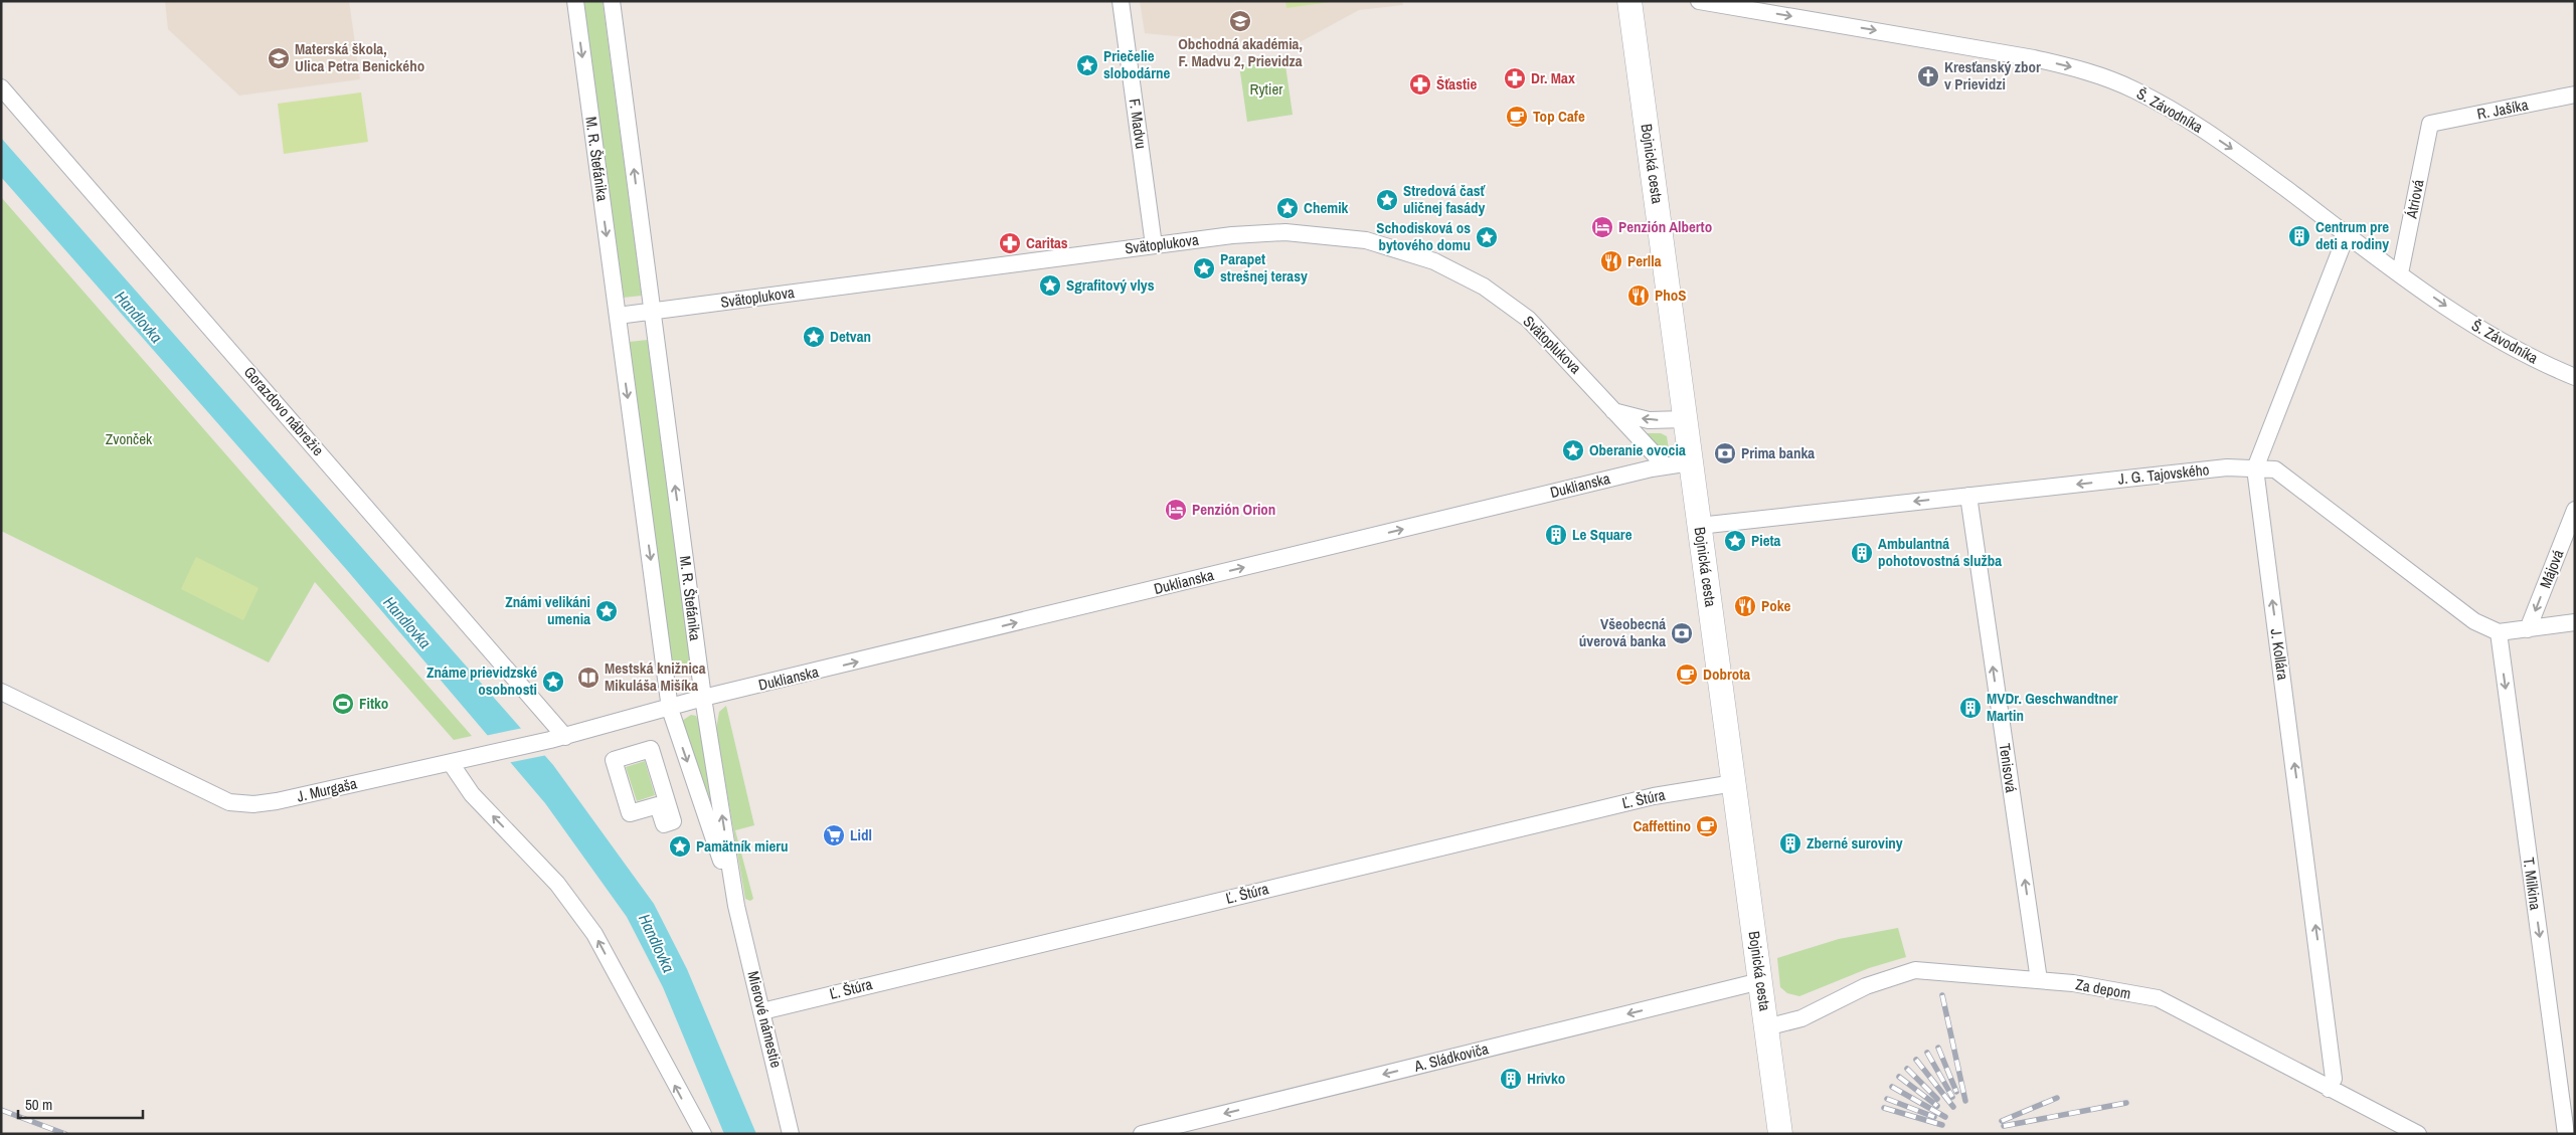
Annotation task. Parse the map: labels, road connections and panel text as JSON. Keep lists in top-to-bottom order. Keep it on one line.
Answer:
{"streets":{"street":["R. Jašíka","Š. Závodníka","F. Madvu","M. R. Štefánika","Bojnická cesta","Átriová","Svätoplukova","Gorazdovo nábrežie","J. G. Tajovského","Duklianska","Májová","J. Kollára","Tenisová","J. Murgaša","Ľ. Štúra","T. Milkina","Za depom","Mierové námestie","A. Sládkoviča"]},"crossings":[["R. Jašíka","Átriová"],["Š. Závodníka","Átriová"],["Š. Závodníka","J. Kollára"],["F. Madvu","Svätoplukova"],["M. R. Štefánika","Svätoplukova"],["M. R. Štefánika","Duklianska"],["M. R. Štefánika","J. Murgaša"],["M. R. Štefánika","Mierové námestie"],["Bojnická cesta","J. G. Tajovského"],["Bojnická cesta","Ľ. Štúra"],["Bojnická cesta","Za depom"],["Bojnická cesta","A. Sládkoviča"],["Svätoplukova","Duklianska"],["Gorazdovo nábrežie","J. Murgaša"],["J. G. Tajovského","J. Kollára"],["J. G. Tajovského","Tenisová"],["J. G. Tajovského","T. Milkina"],["Duklianska","Mierové námestie"],["J. Kollára","Za depom"],["Tenisová","Za depom"],["J. Murgaša","Mierové námestie"],["Ľ. Štúra","Mierové námestie"]],"one_way":["Š. Závodníka","J. G. Tajovského","Duklianska","Májová","J. Kollára","Tenisová","T. Milkina","A. Sládkoviča"],"water":["Handlovka"],"parks":["Rytier","Zvonček"],"places":{"school or university":["Obchodná akadémia, F. Madvu 2, Prievidza","Materská škola, Ulica Petra Benického"],"place":["Priečelie slobodárne","Stredová časť uličnej fasády","Chemik","Schodisková os bytového domu","Parapet strešnej terasy","Sgrafitový vlys","Detvan","Oberanie ovocia","Pieta","Známi velikáni umenia","Známe prievidzské osobnosti","Pamätník mieru"],"church":["Kresťanský zbor v Prievidzi"],"pharmacy":["Dr. Max","Šťastie","Caritas"],"cafe":["Top Cafe","Dobrota","Caffettino"],"hotel":["Penzión Alberto","Penzión Orion"],"building":["Centrum pre deti a rodiny","Le Square","Ambulantná pohotovostná služba","MVDr. Geschwandtner Martin","Zberné suroviny","Hrivko"],"restaurant":["Perlla","PhoS","Poke"],"bank":["Prima banka","Všeobecná úverová banka"],"library":["Mestská knižnica Mikuláša Mišíka"],"sports":["Fitko"],"supermarket":["Lidl"]},"scale_bar":"50 m"}
